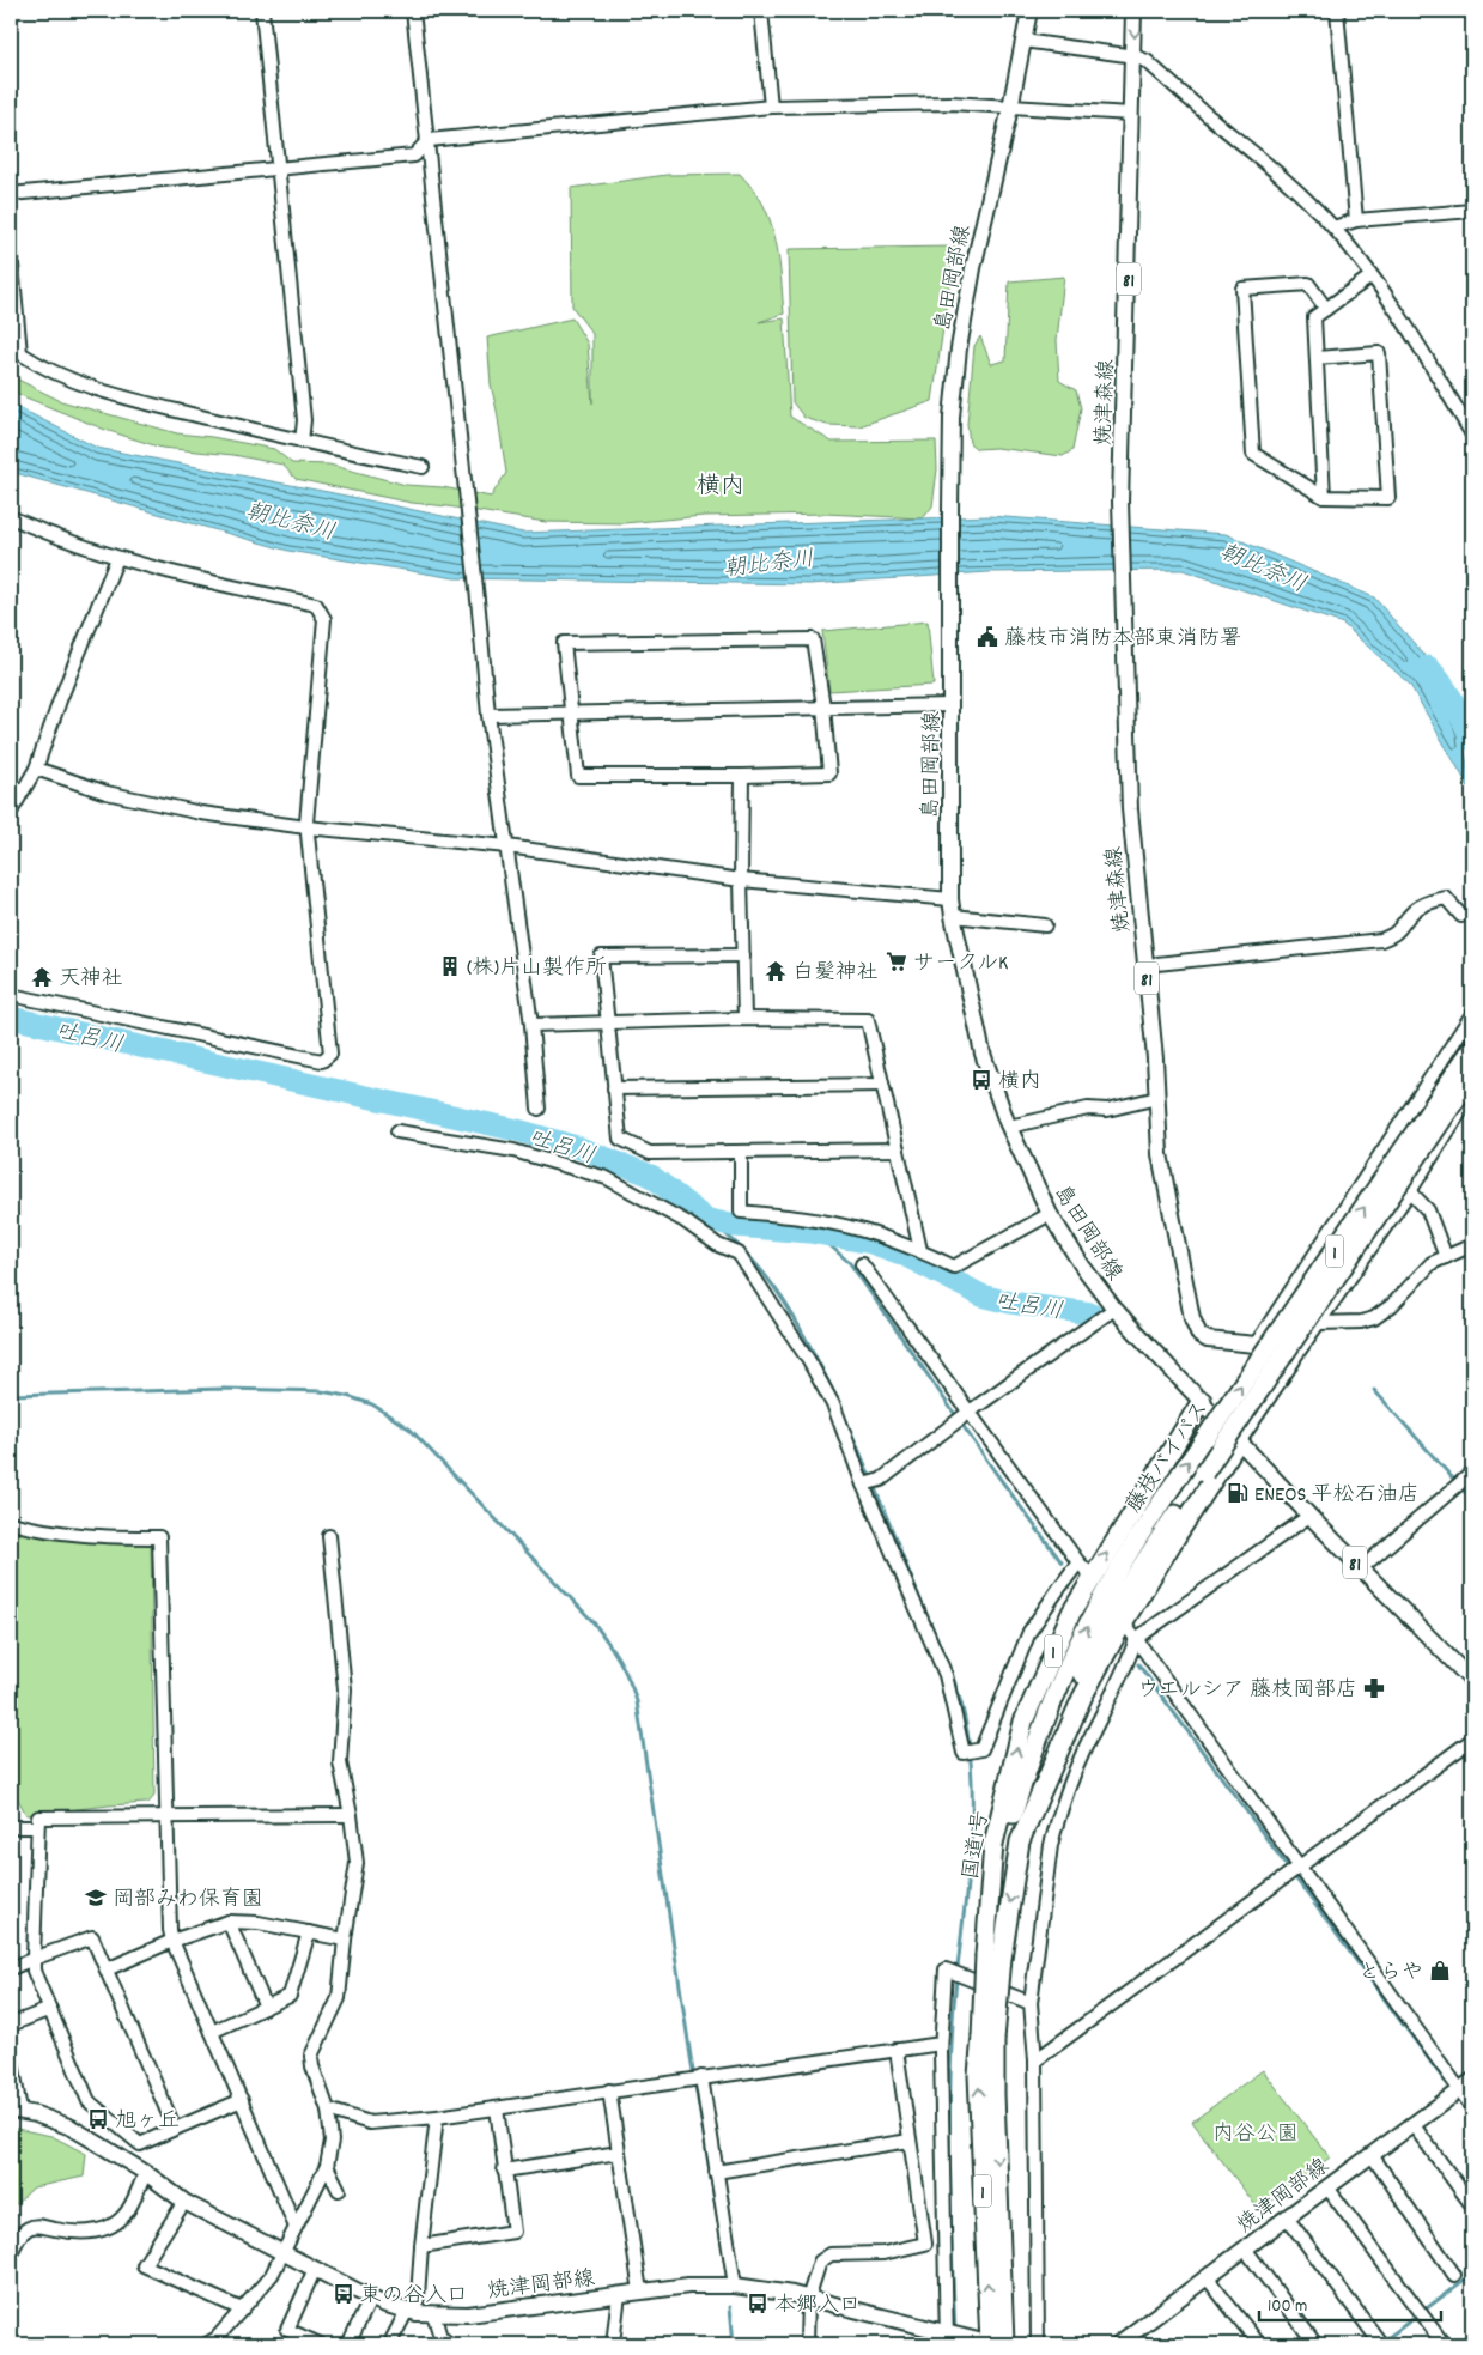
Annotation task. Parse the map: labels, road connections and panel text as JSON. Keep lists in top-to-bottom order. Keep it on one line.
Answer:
{"streets":{"highway":["1","藤枝バイパス","国道1号"],"main road":["島田岡部線","81","焼津森線","焼津岡部線"]},"crossings":[["島田岡部線","81"],["島田岡部線","国道1号"],["81","国道1号"],["藤枝バイパス","国道1号"],["国道1号","焼津岡部線"]],"districts":["横内"],"water":["朝比奈川","吐呂川"],"parks":["内谷公園"],"places":{"public building":["藤枝市消防本部東消防署"],"supermarket":["サークルK"],"building":["(株)片山製作所"],"temple":["白髪神社","天神社"],"bus stop":["横内","旭ヶ丘","東の谷入口","本郷入口"],"fuel station":["ENEOS 平松石油店"],"pharmacy":["ウエルシア 藤枝岡部店"],"school or university":["岡部みわ保育園"],"shop":["とらや"]},"scale_bar":"100 m"}
